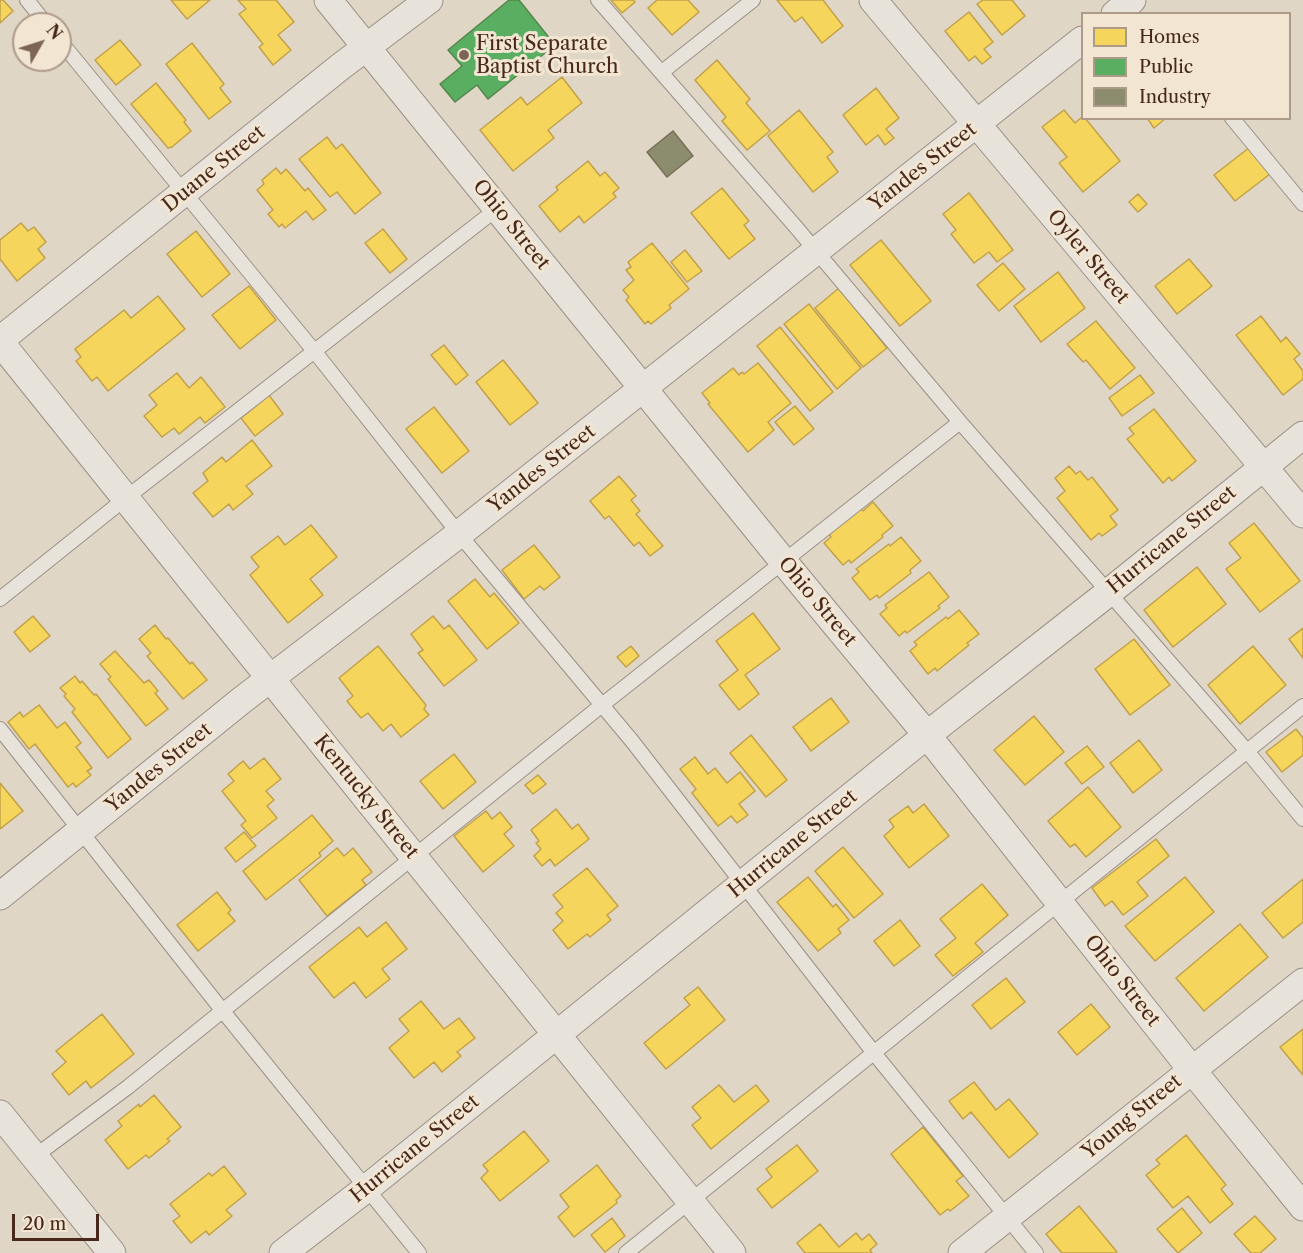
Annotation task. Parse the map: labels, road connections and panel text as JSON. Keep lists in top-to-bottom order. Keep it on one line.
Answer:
{"streets":{"street":["Yandes Street","Duane Street","Ohio Street","Oyler Street","Hurricane Street","Kentucky Street","Young Street"]},"crossings":[["Yandes Street","Ohio Street"],["Yandes Street","Oyler Street"],["Yandes Street","Kentucky Street"],["Duane Street","Ohio Street"],["Duane Street","Kentucky Street"],["Ohio Street","Hurricane Street"],["Ohio Street","Young Street"],["Oyler Street","Hurricane Street"],["Hurricane Street","Kentucky Street"]],"places":["First Separate Baptist Church"],"legend":["Homes","Public","Industry"],"scale_bar":"20 m","north":"top right"}
